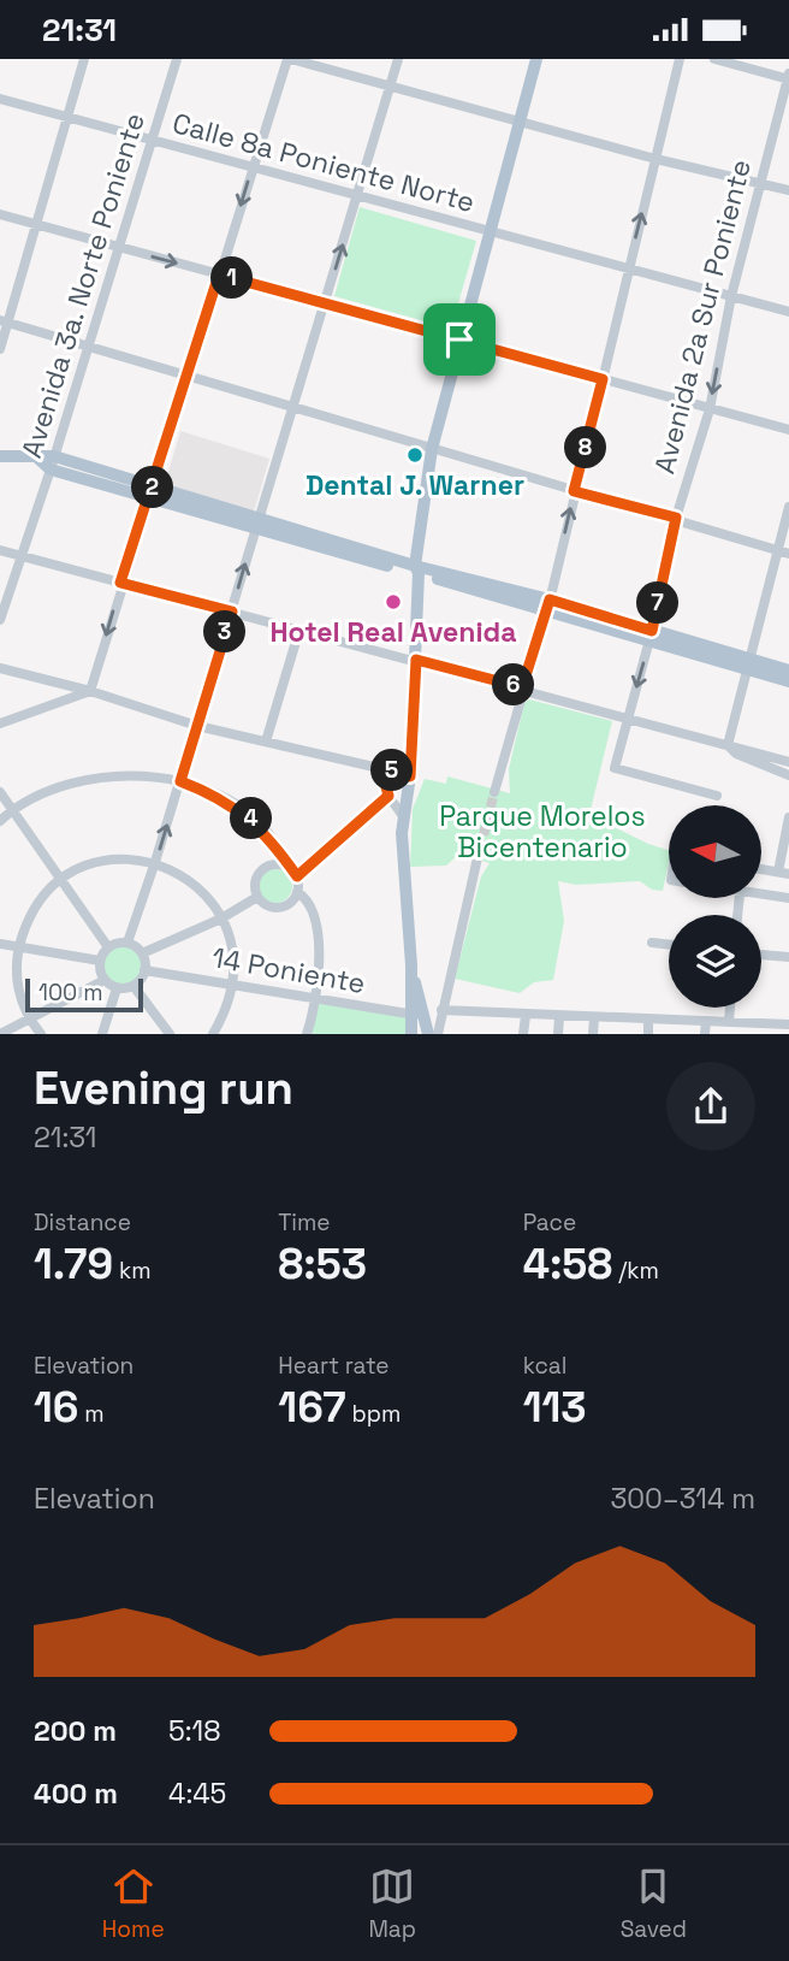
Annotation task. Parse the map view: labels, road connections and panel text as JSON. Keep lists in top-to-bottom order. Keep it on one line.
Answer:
{"streets":{"street":["Calle 8a Poniente Norte","Avenida 3a. Norte Poniente","Avenida 2a Sur Poniente","14 Poniente"]},"crossings":[["Calle 8a Poniente Norte","Avenida 3a. Norte Poniente"],["Calle 8a Poniente Norte","Avenida 2a Sur Poniente"]],"parks":["Parque Morelos Bicentenario"],"places":["Dental J. Warner","Hotel Real Avenida"],"scale_bar":"100 m","north":"left","page":{"status":"21:31","pins":["1","8","2","7","3","6","5","4"],"scale":"100 m","heading":["Evening run","21:31"],"stats":[["Distance","1.79 km"],["Time","8:53"],["Pace","4:58 /km"],["Elevation","16 m"],["Heart rate","167 bpm"],["kcal","113"]],"chart":["Elevation","300–314 m"],"list":[{"name":"200 m","note":"5:18"},{"name":"400 m","note":"4:45"}],"tabs":["Home","Map","Saved"]}}
